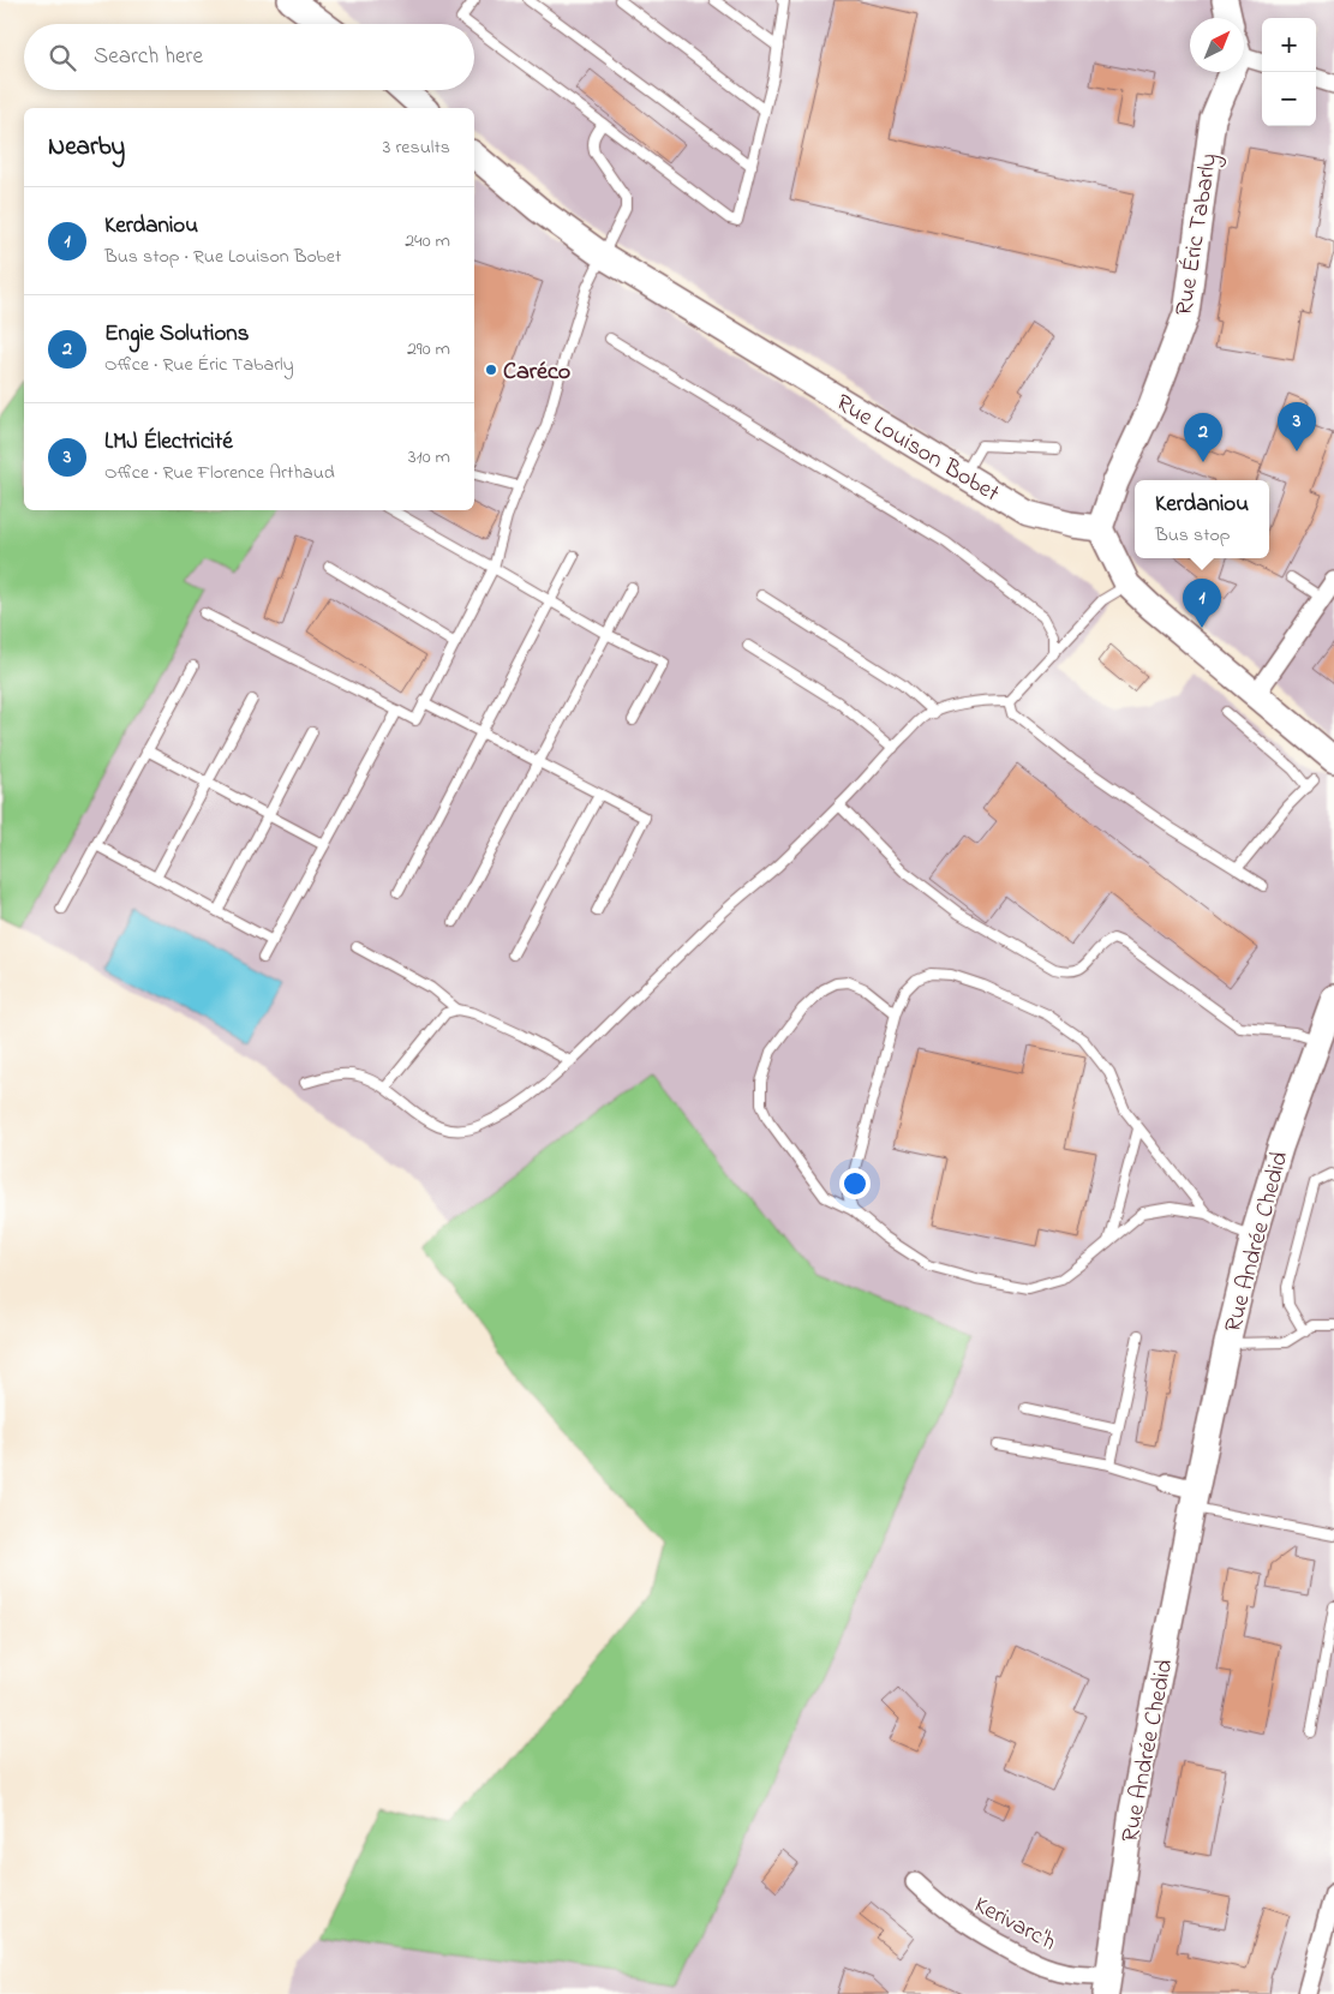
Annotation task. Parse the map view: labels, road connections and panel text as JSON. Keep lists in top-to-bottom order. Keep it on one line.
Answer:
{"streets":{"street":["Rue Éric Tabarly","Rue Louison Bobet","Rue Andrée Chedid","Kerivarc'h"]},"crossings":[["Rue Éric Tabarly","Rue Louison Bobet"],["Rue Andrée Chedid","Kerivarc'h"]],"places":["Caréco"],"north":"top right","page":{"map_buttons":["+","−"],"search":"Search here","heading":["Nearby","3 results"],"list":[{"mark":"1","name":"Kerdaniou","note":"Bus stop · Rue Louison Bobet","value":"240 m"},{"mark":"2","name":"Engie Solutions","note":"Office · Rue Éric Tabarly","value":"290 m"},{"mark":"3","name":"LMJ Électricité","note":"Office · Rue Florence Arthaud","value":"310 m"}],"pins":["3","2","1"],"popup":["Kerdaniou","Bus stop"]}}
